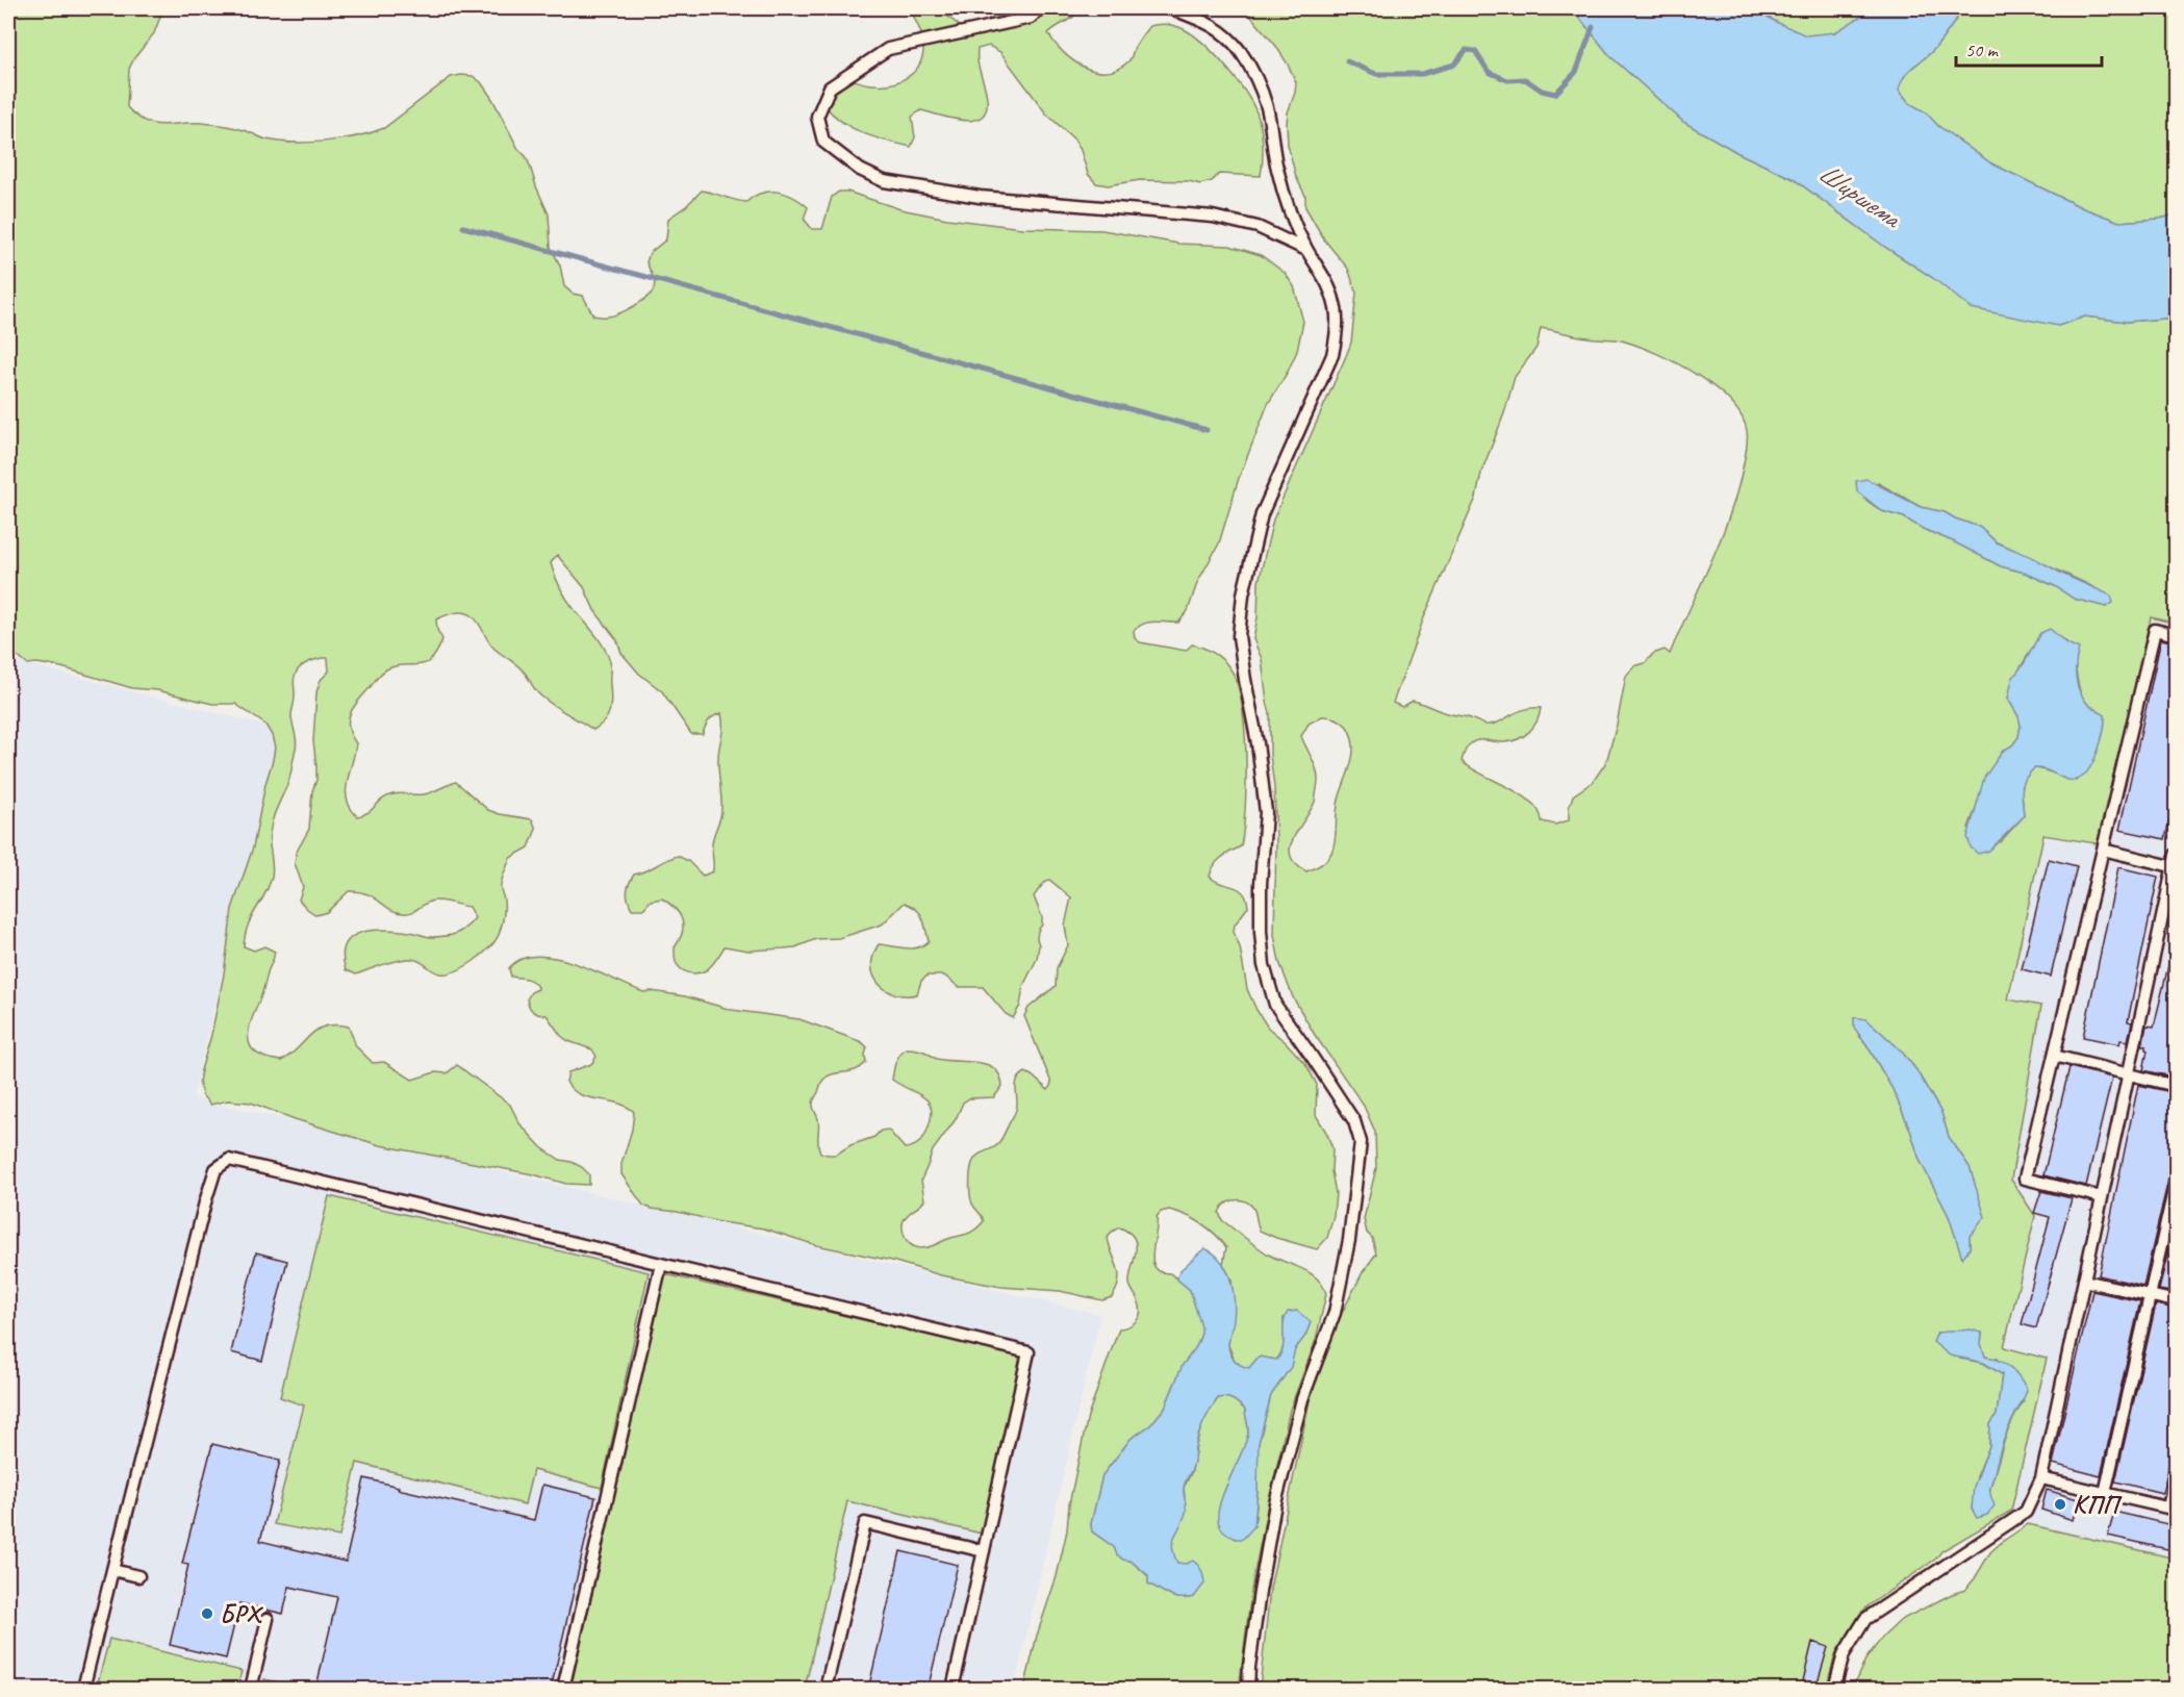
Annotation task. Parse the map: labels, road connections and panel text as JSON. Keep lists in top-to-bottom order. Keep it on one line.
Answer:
{"water":["Ширшема"],"places":["КПП","БРХ"],"scale_bar":"50 m"}
